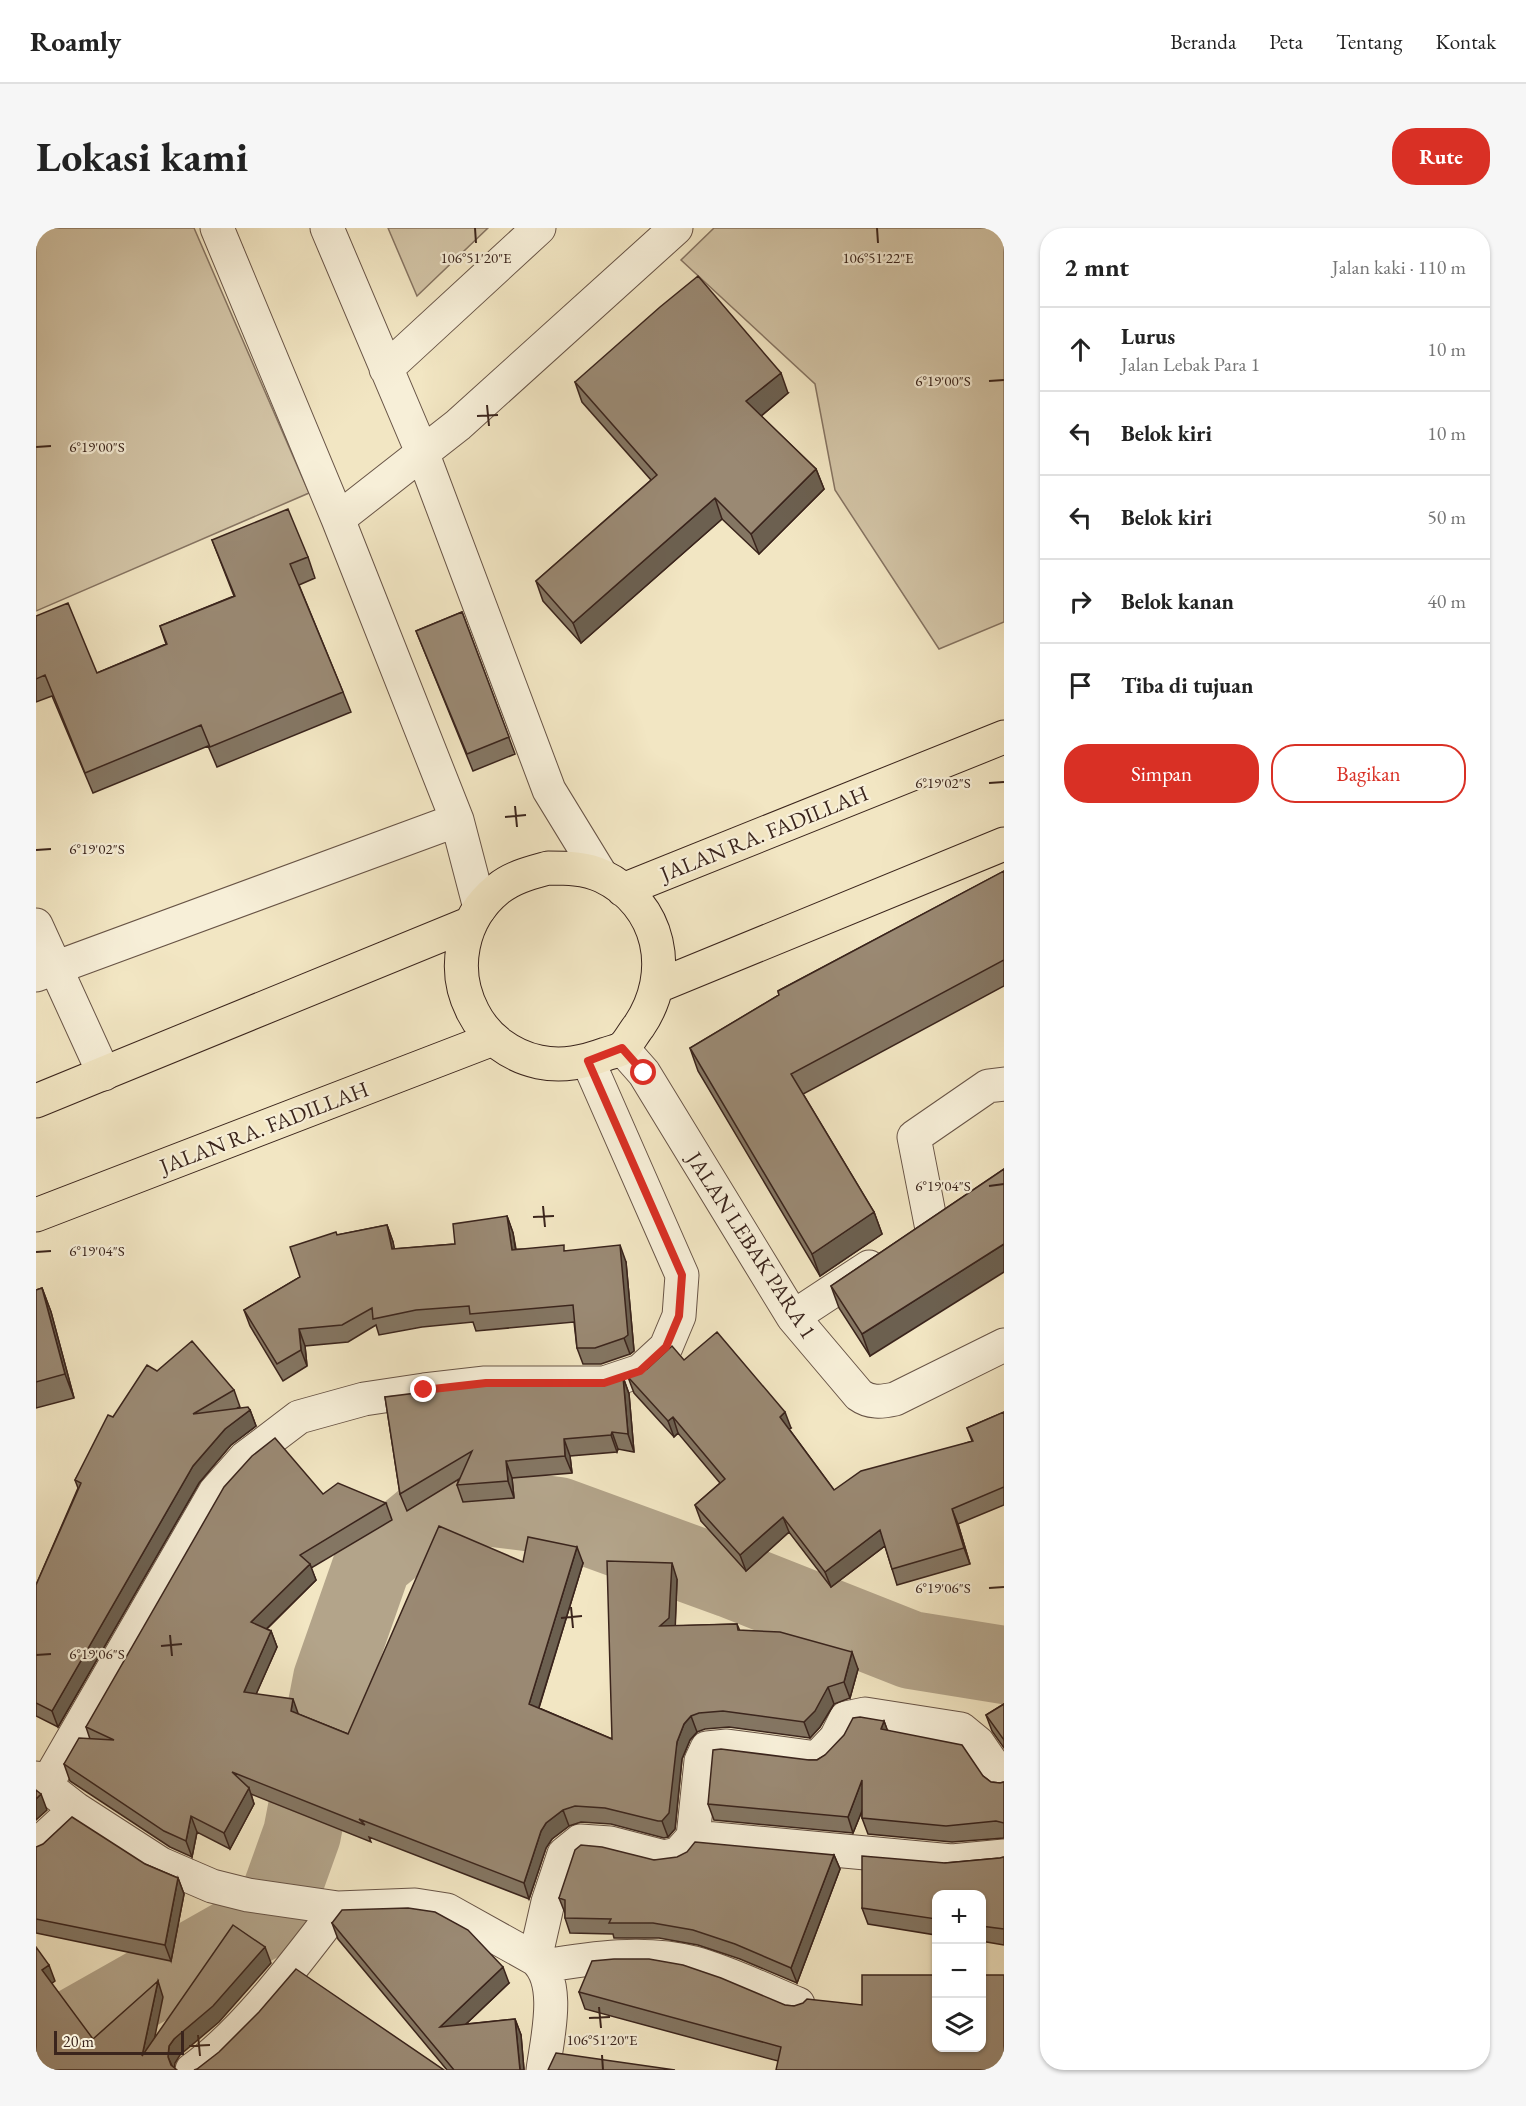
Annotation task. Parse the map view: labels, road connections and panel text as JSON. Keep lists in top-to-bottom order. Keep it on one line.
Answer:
{"streets":{"main road":["JALAN RA. FADILLAH"],"street":["JALAN LEBAK PARA 1"]},"crossings":[["JALAN RA. FADILLAH","JALAN LEBAK PARA 1"]],"scale_bar":"20 m","page":{"header":"Roamly","nav":["Beranda","Peta","Tentang","Kontak"],"buttons":["Rute",["Simpan","Bagikan"]],"title":"Lokasi kami","heading":["2 mnt","Jalan kaki · 110 m"],"list":[["Lurus","Jalan Lebak Para 1","10 m"],["Belok kiri","10 m"],["Belok kiri","50 m"],["Belok kanan","40 m"],"Tiba di tujuan"],"map_buttons":["+","−"],"scale":"20 m"},"coordinates":["106°51'20\"E","106°51'22\"E","6°19'00\"S","6°19'02\"S","6°19'04\"S","6°19'06\"S"]}
